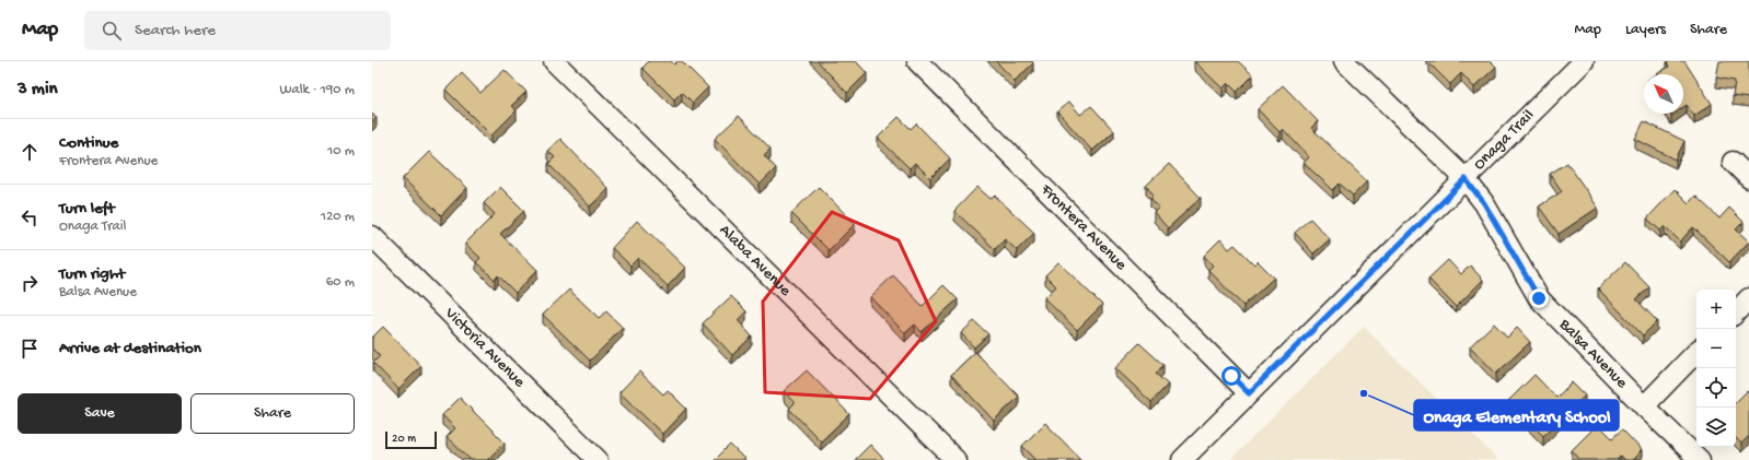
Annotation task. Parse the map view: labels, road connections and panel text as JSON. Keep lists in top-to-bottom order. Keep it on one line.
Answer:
{"streets":{"street":["Onaga Trail","Frontera Avenue","Alaba Avenue","Victoria Avenue","Balsa Avenue"]},"crossings":[["Onaga Trail","Frontera Avenue"],["Onaga Trail","Balsa Avenue"]],"places":["Onaga Elementary School"],"scale_bar":"20 m","north":"top left","page":{"header":"Map","search":"Search here","nav":["Map","Layers","Share"],"heading":["3 min","Walk · 190 m"],"list":[["Continue","Frontera Avenue","10 m"],["Turn left","Onaga Trail","120 m"],["Turn right","Balsa Avenue","60 m"],"Arrive at destination"],"map_buttons":["+","−"],"buttons":["Save","Share"],"scale":"20 m"}}
